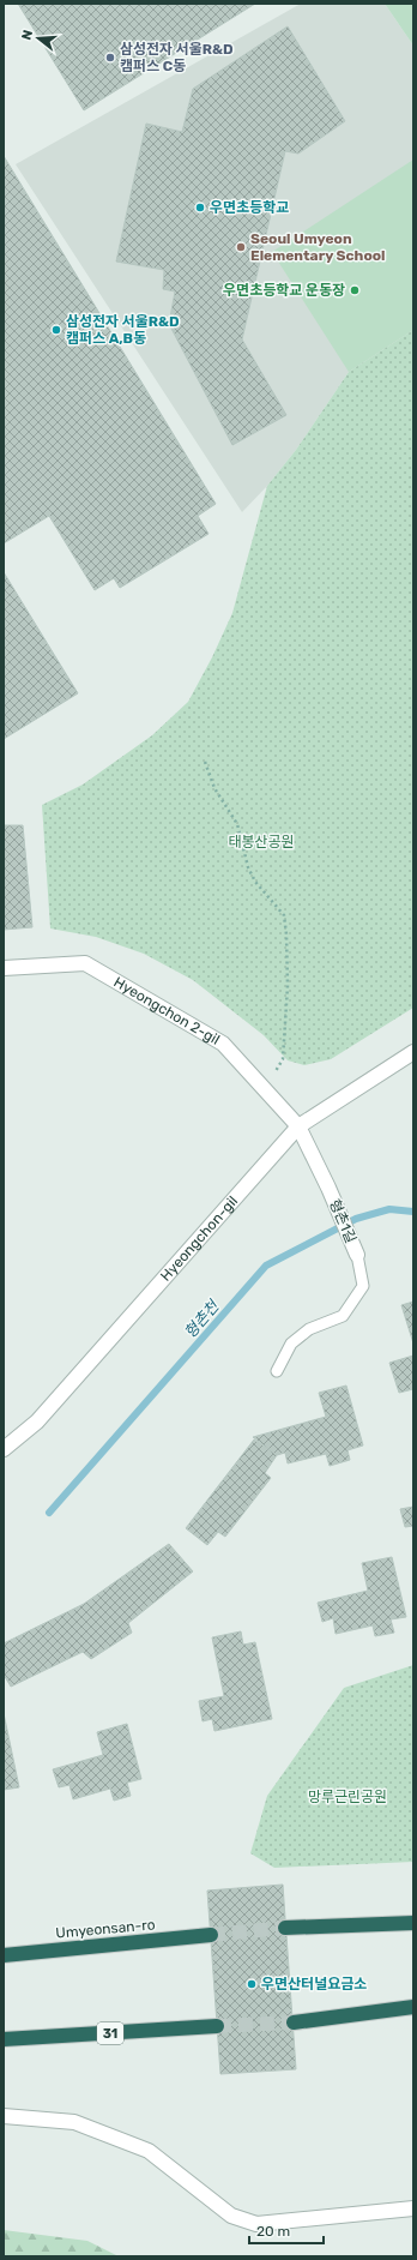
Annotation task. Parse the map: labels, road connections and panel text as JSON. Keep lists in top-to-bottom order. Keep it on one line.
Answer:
{"streets":{"highway":["Umyeonsan-ro","31"],"street":["Hyeongchon 2-gil","형촌1길","Hyeongchon-gil"]},"crossings":[["Hyeongchon 2-gil","형촌1길"],["Hyeongchon 2-gil","Hyeongchon-gil"],["형촌1길","Hyeongchon-gil"]],"water":["형촌천"],"parks":["태봉산공원","망루근린공원"],"places":["삼성전자 서울R&D 캠퍼스 C동","우면초등학교","Seoul Umyeon Elementary School","우면초등학교 운동장","삼성전자 서울R&D 캠퍼스 A,B동","우면산터널요금소"],"scale_bar":"20 m","north":"left"}
